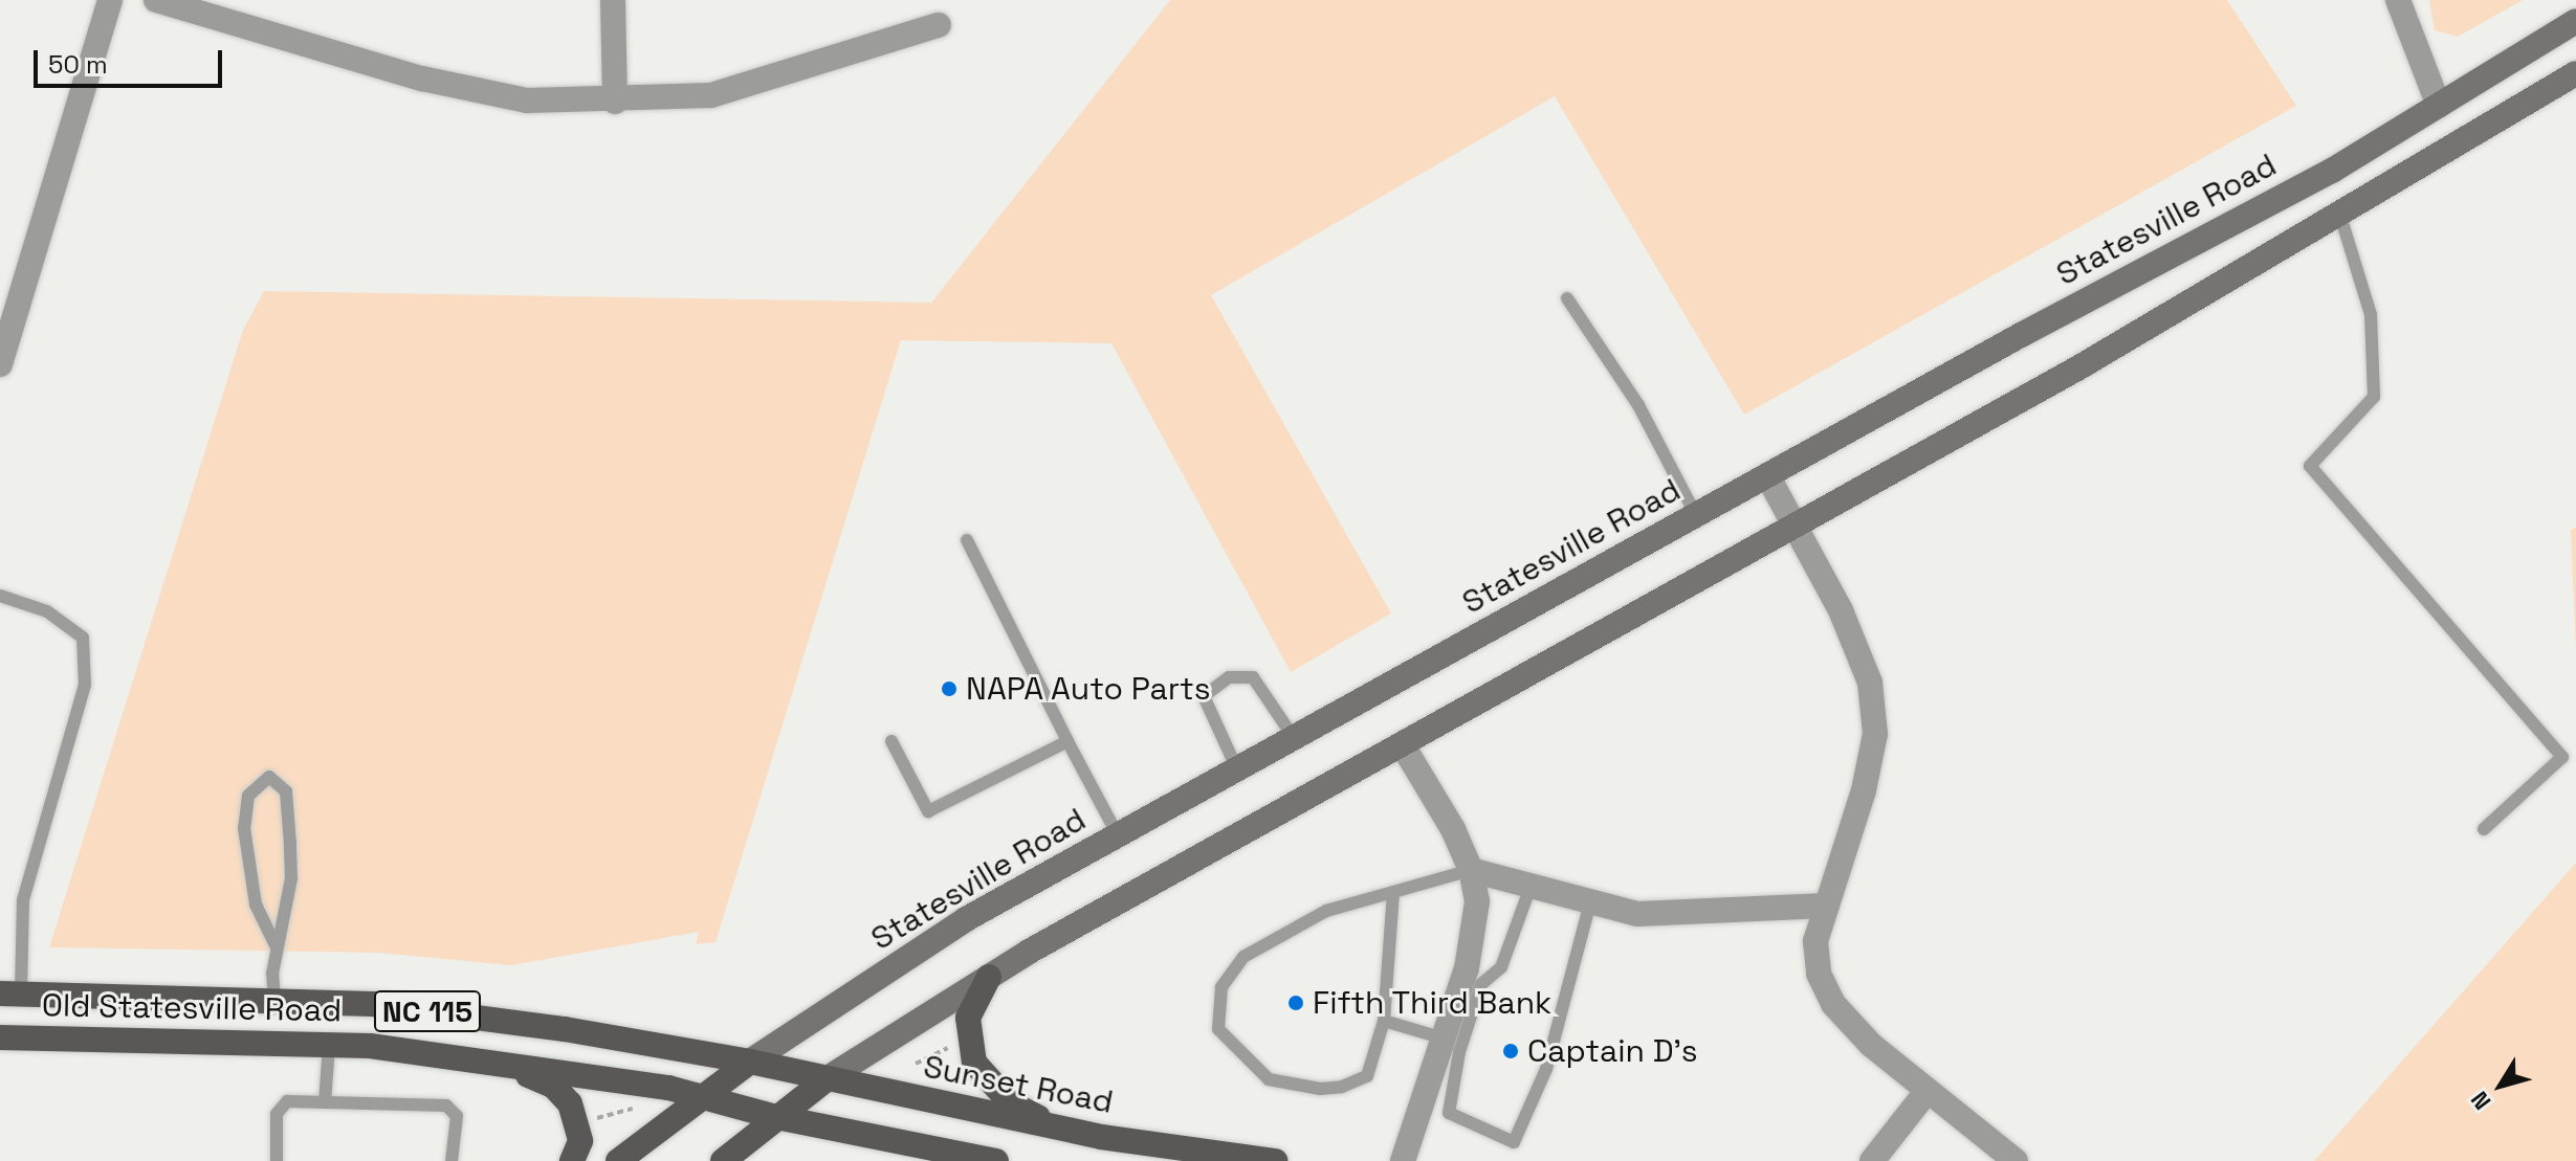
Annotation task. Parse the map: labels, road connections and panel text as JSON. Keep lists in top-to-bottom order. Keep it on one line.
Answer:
{"streets":{"main road":["Statesville Road","Old Statesville Road","NC 115","Sunset Road"]},"crossings":[["Statesville Road","Old Statesville Road"],["Statesville Road","Sunset Road"],["Old Statesville Road","Sunset Road"]],"places":["NAPA Auto Parts","Fifth Third Bank","Captain D's"],"scale_bar":"50 m","north":"bottom left"}
